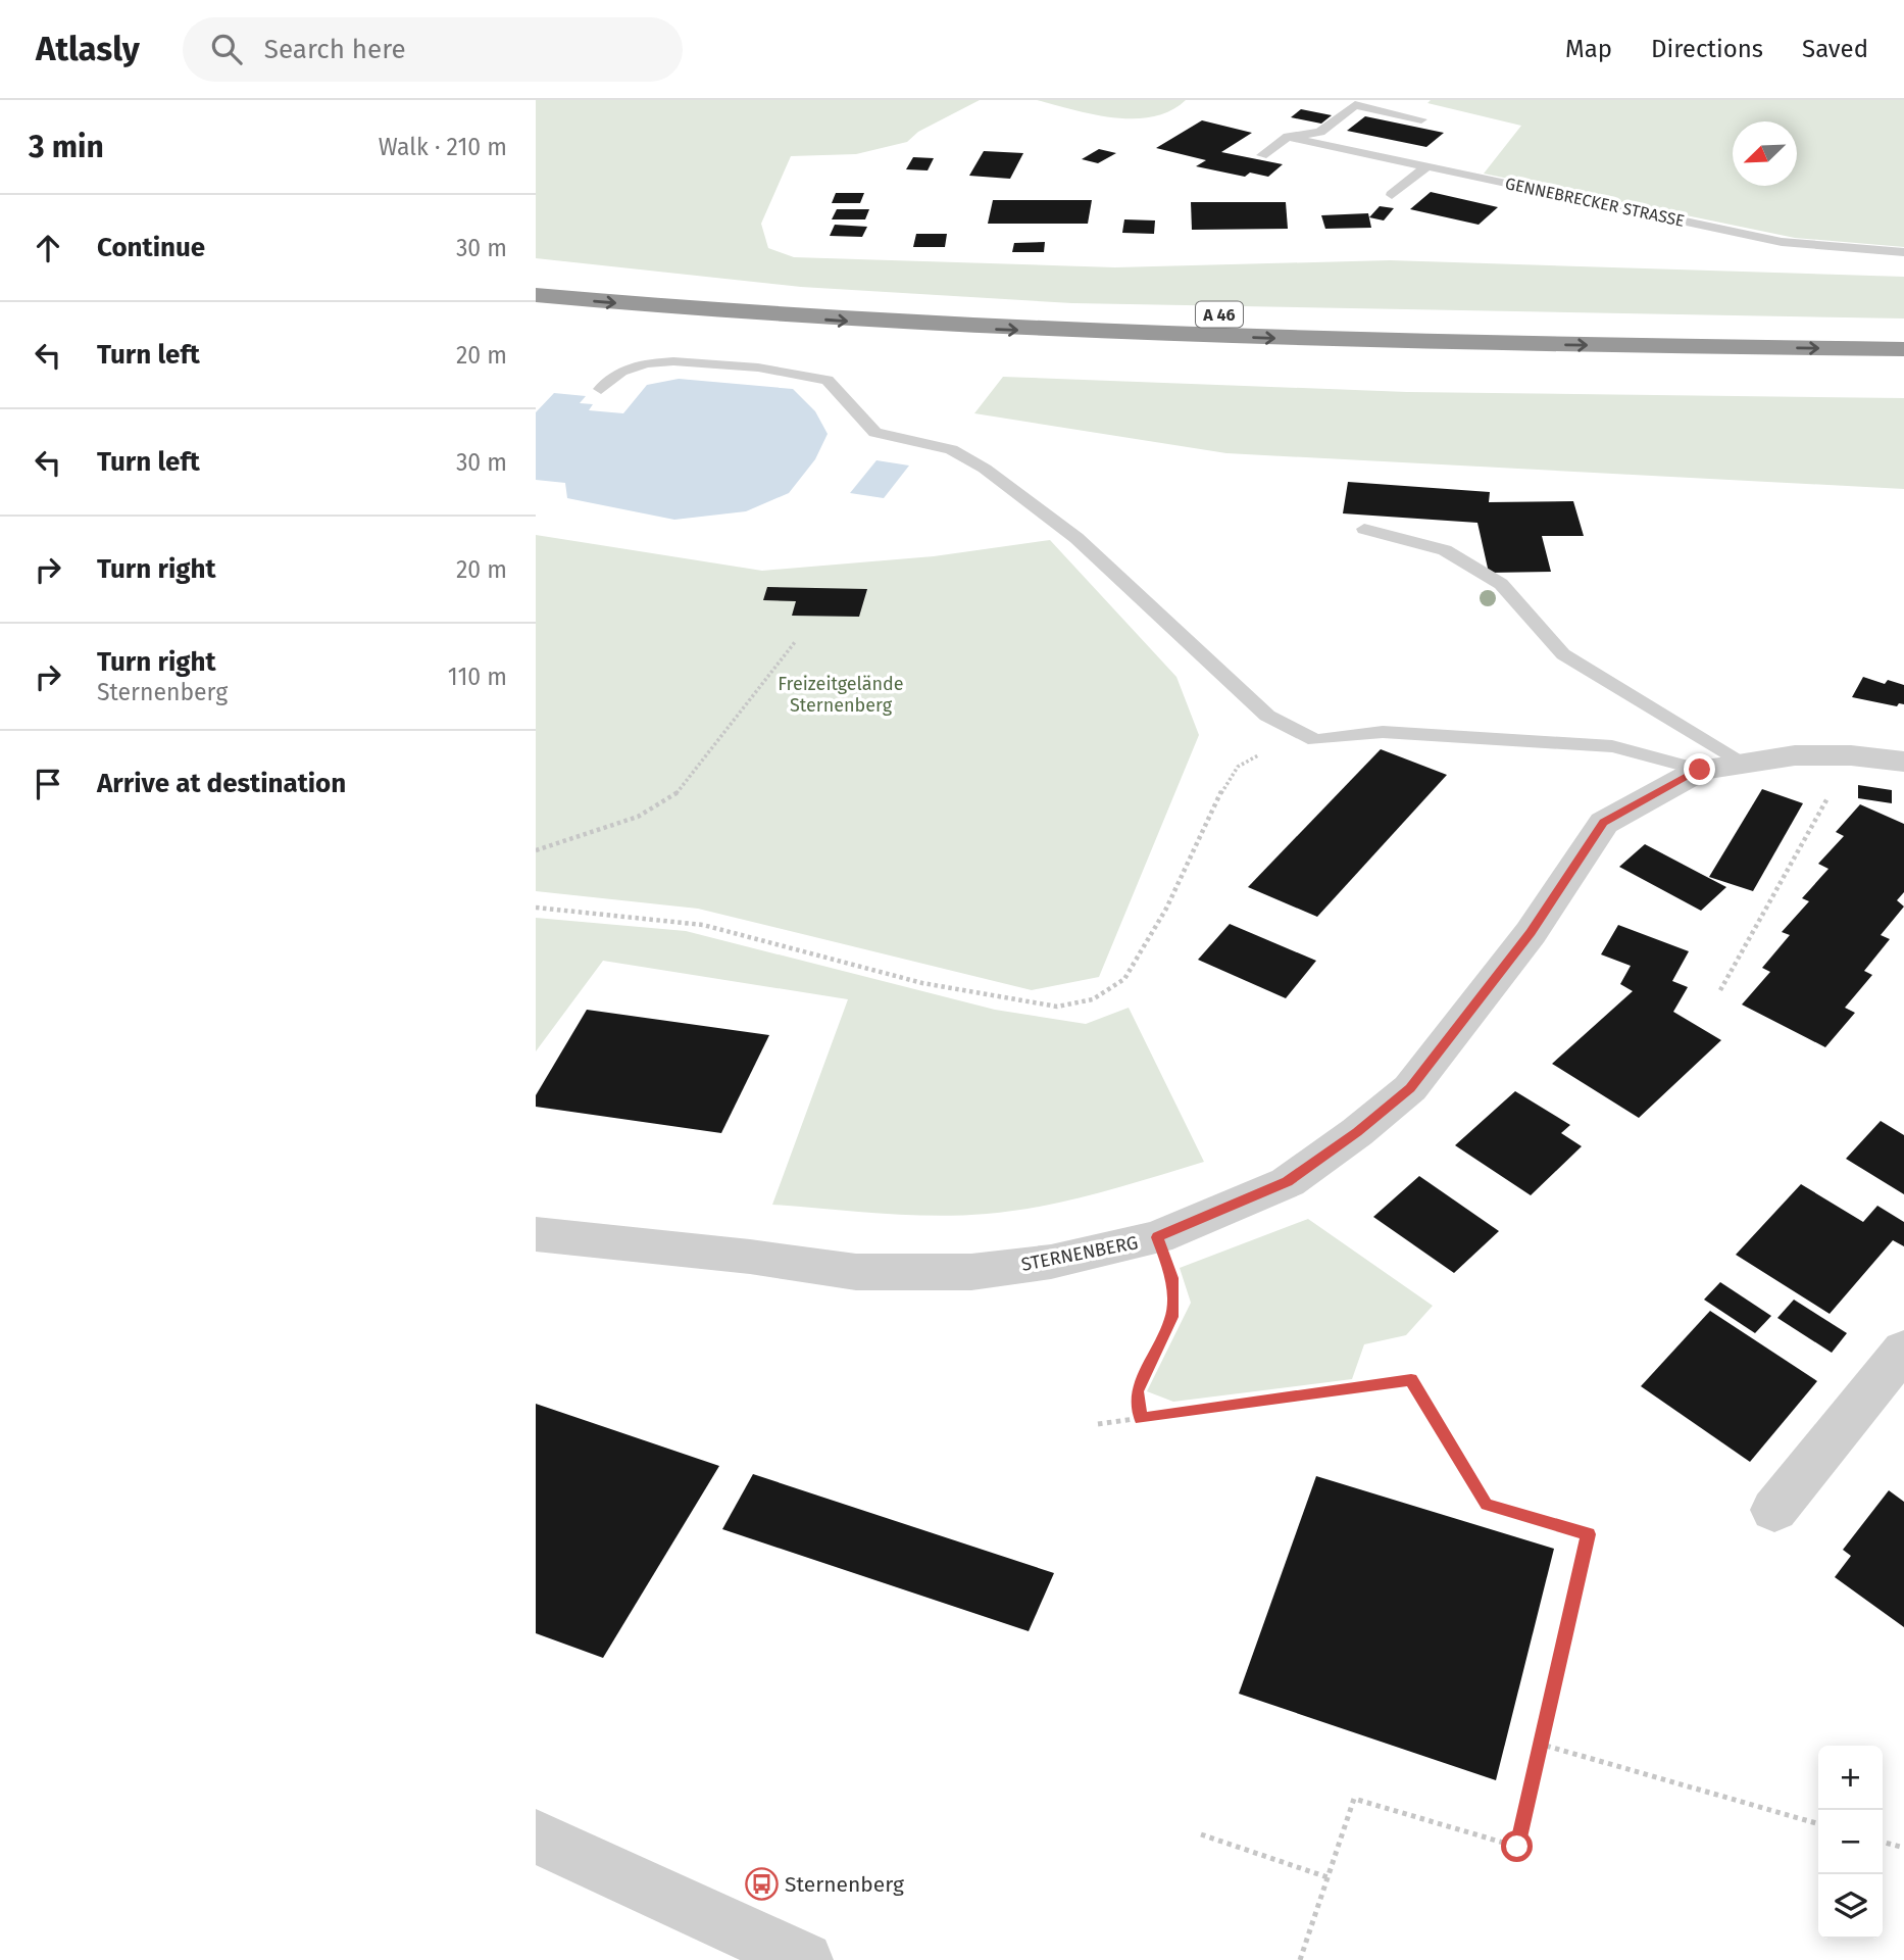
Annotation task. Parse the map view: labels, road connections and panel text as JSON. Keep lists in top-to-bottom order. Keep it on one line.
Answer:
{"streets":{"highway":["A 46"],"street":["STERNENBERG"],"lane":["GENNEBRECKER STRASSE"]},"parks":["Freizeitgelände Sternenberg"],"places":{"bus stop":["Sternenberg"]},"north":"bottom left","page":{"header":"Atlasly","search":"Search here","nav":["Map","Directions","Saved"],"heading":["3 min","Walk · 210 m"],"list":[["Continue","30 m"],["Turn left","20 m"],["Turn left","30 m"],["Turn right","20 m"],["Turn right","Sternenberg","110 m"],"Arrive at destination"],"map_buttons":["+","−"]}}
